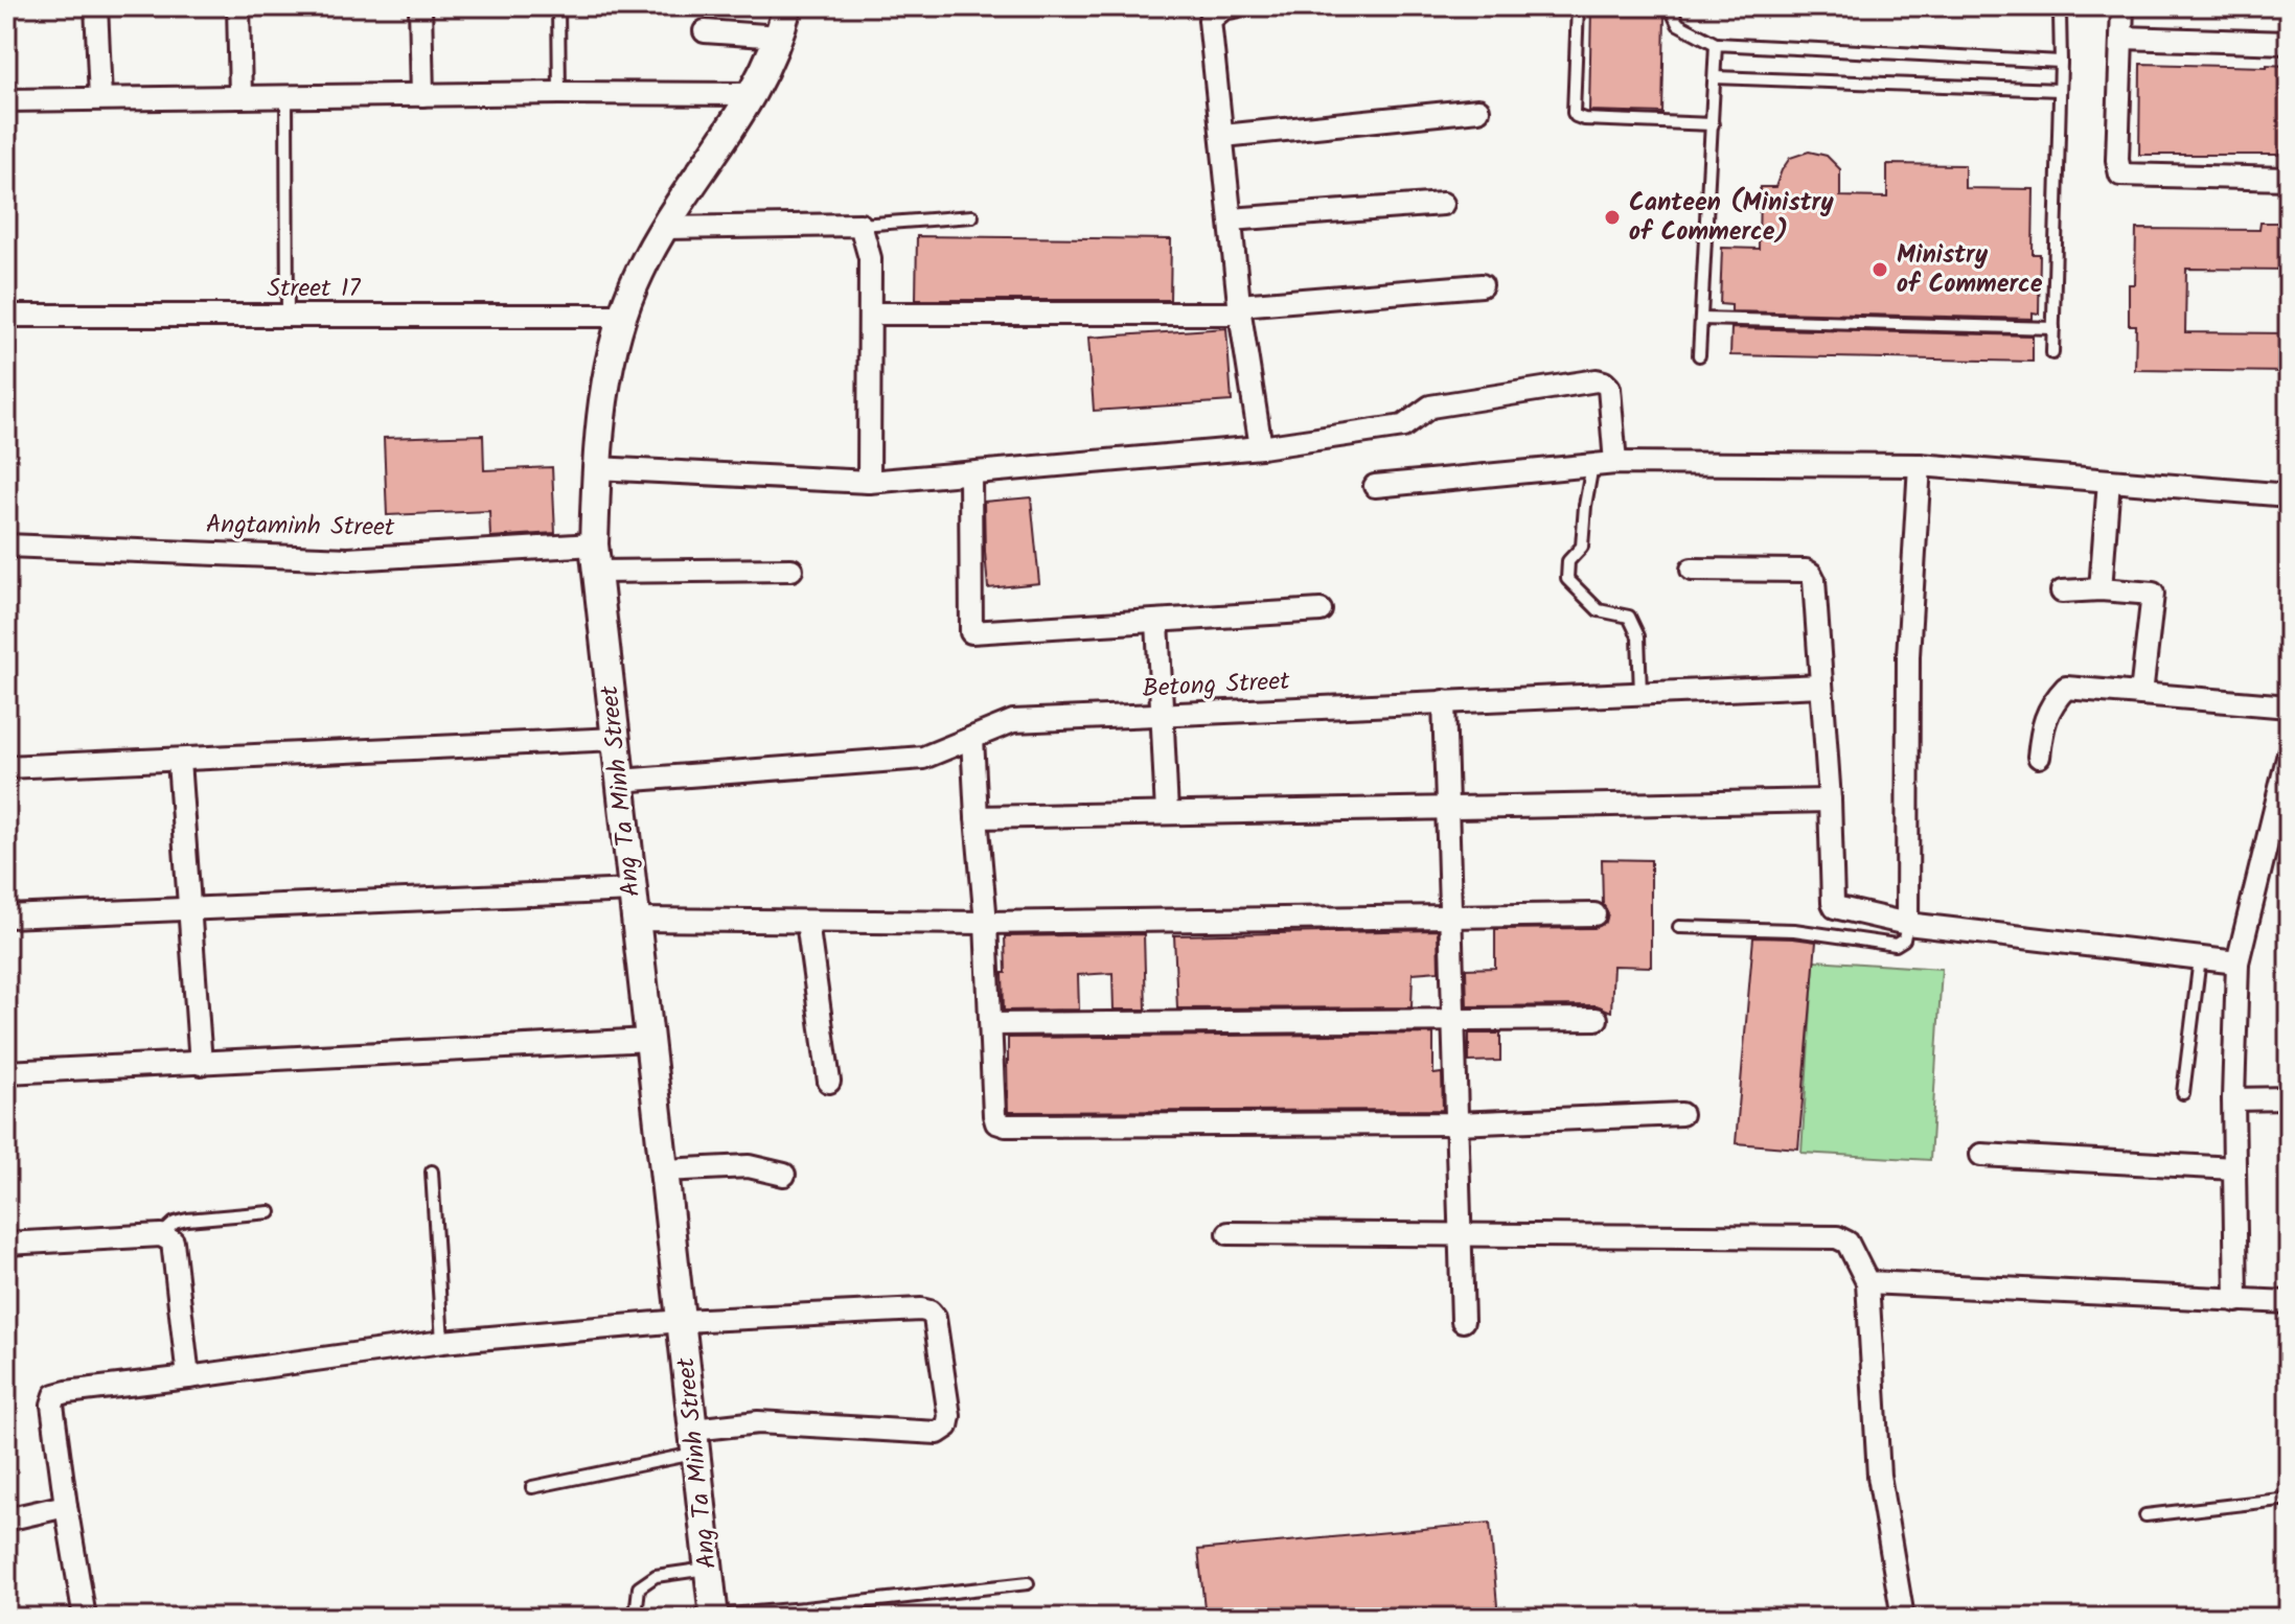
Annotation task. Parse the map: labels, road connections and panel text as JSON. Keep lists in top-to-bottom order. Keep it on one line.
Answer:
{"streets":{"street":["Street 17","Angtaminh Street","Betong Street","Ang Ta Minh Street"]},"crossings":[["Street 17","Ang Ta Minh Street"],["Angtaminh Street","Ang Ta Minh Street"],["Betong Street","Ang Ta Minh Street"]],"places":["Canteen (Ministry of Commerce)","Ministry of Commerce"]}
